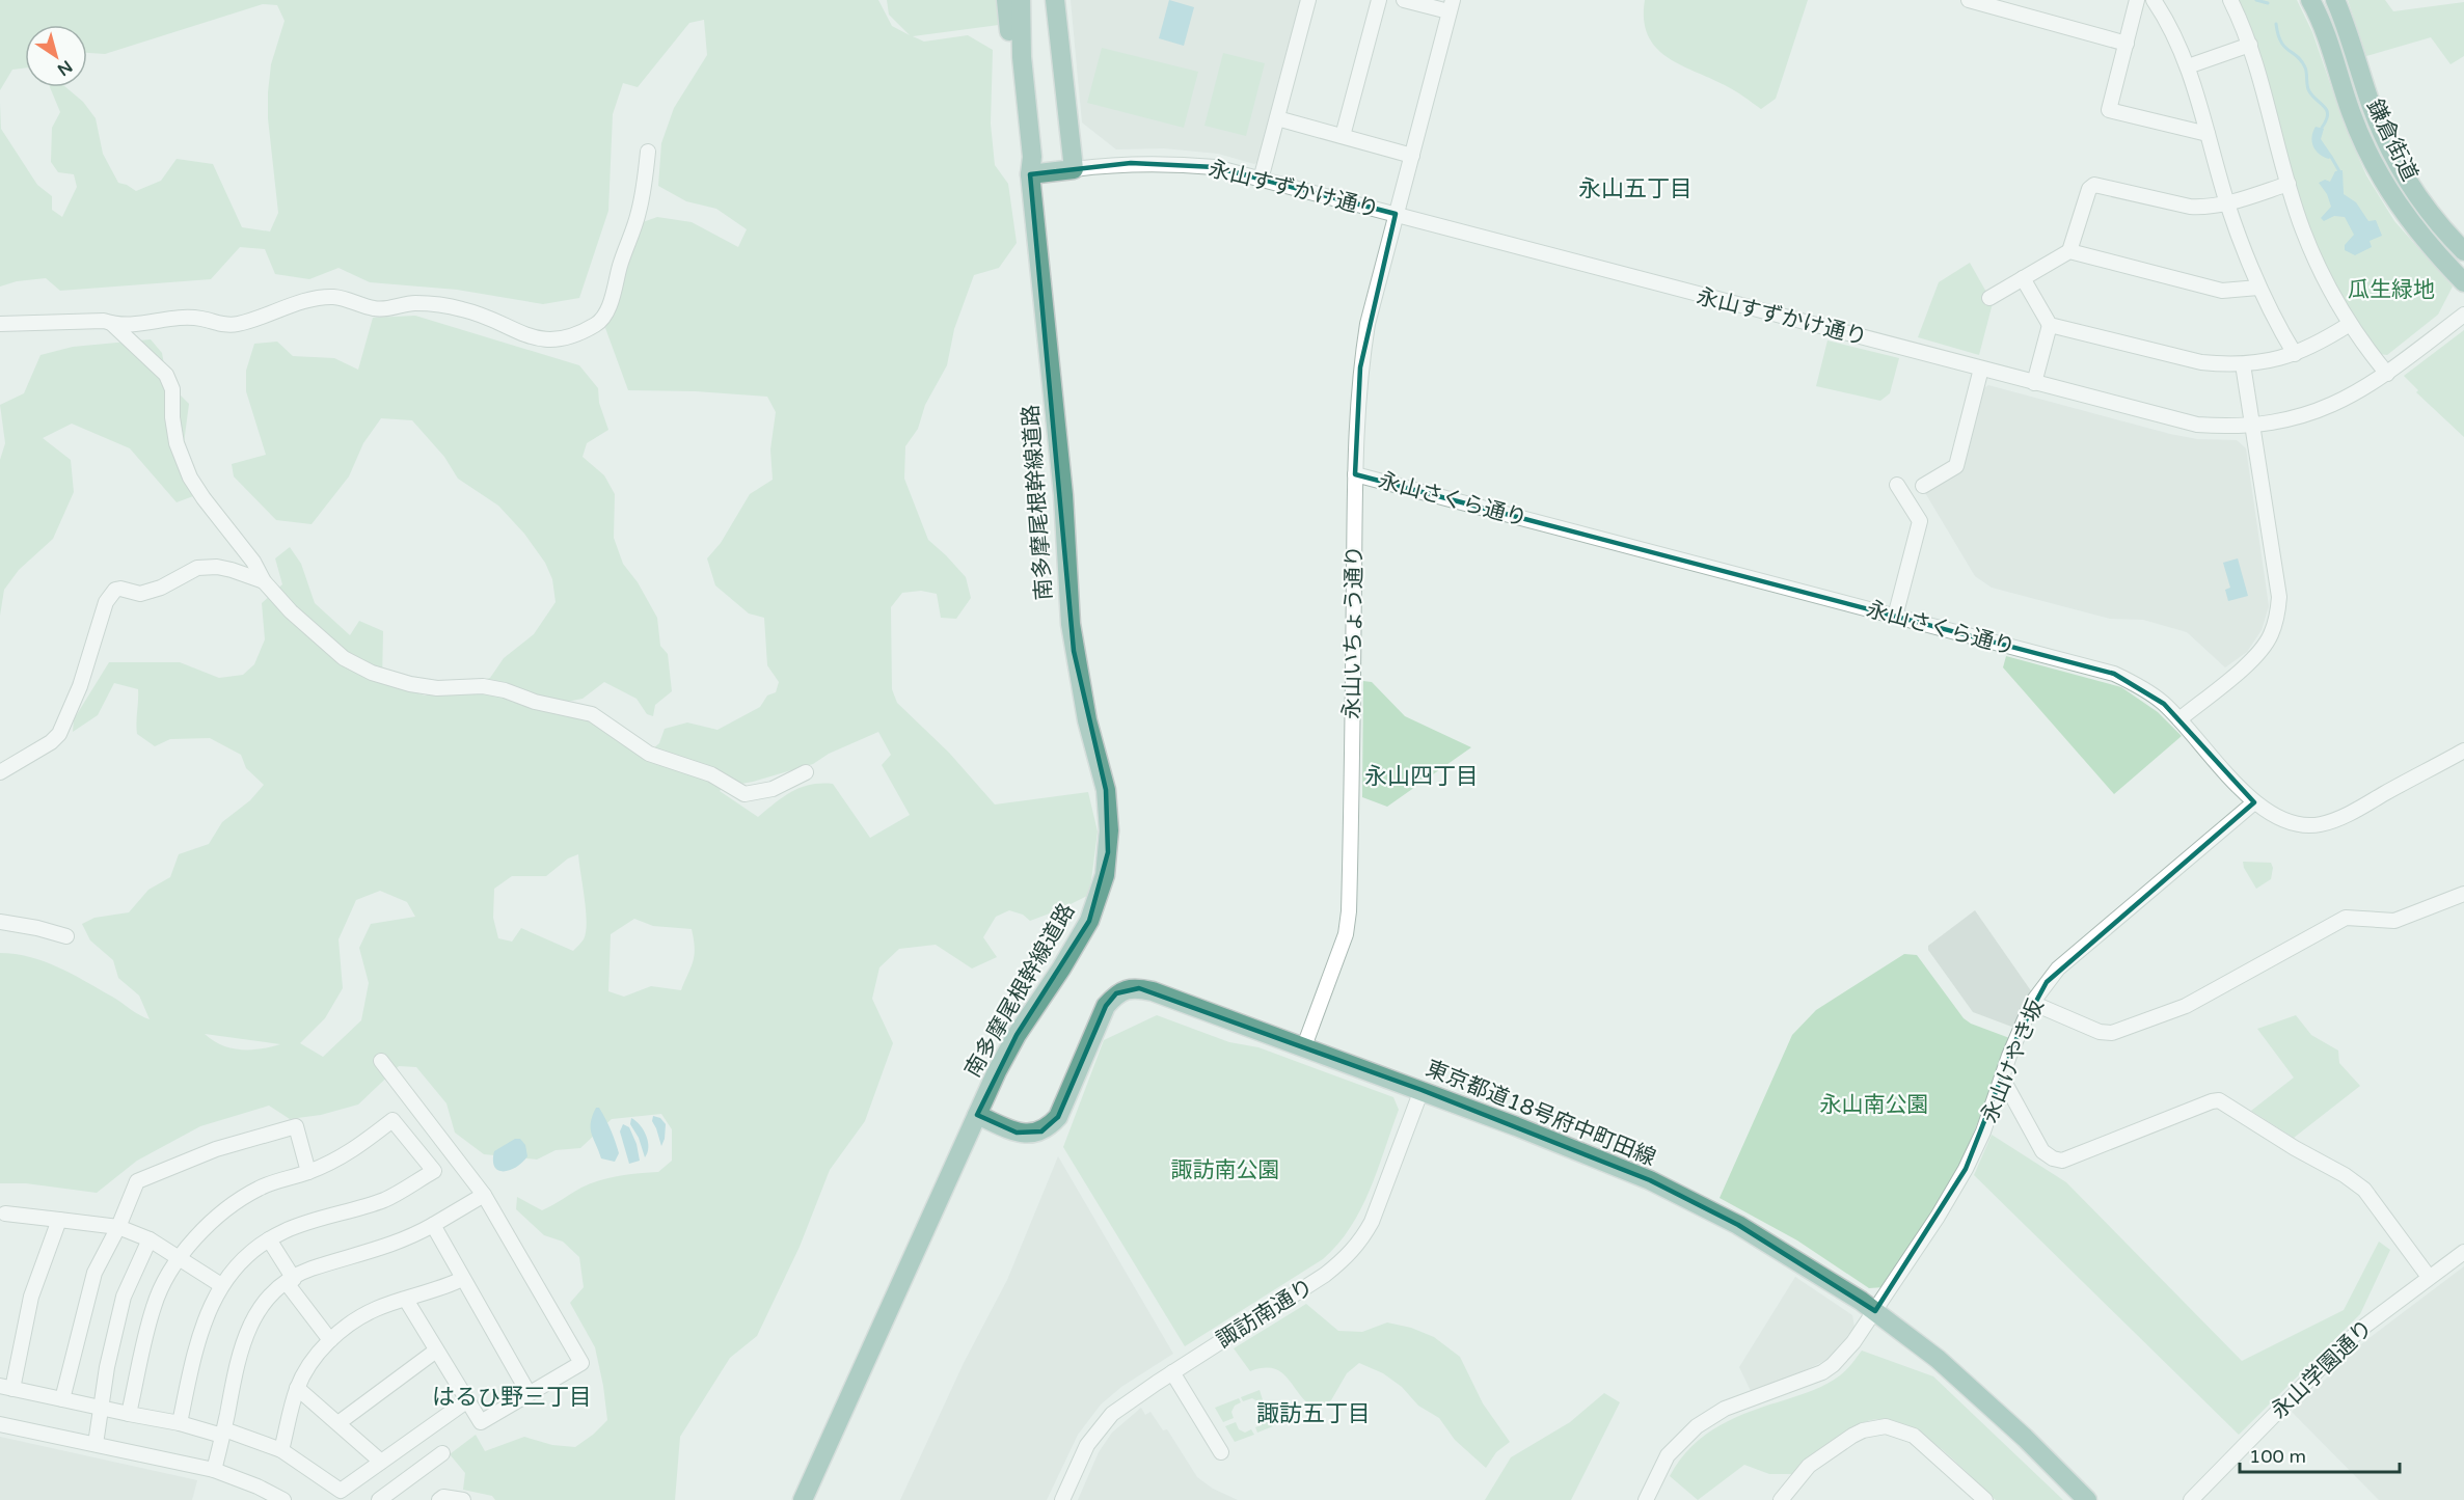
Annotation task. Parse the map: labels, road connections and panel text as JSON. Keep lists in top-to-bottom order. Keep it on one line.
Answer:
{"streets":{"main road":["鎌倉街道","南多摩尾根幹線道路","東京都道18号府中町田線"],"street":["永山すずかけ通り","永山さくら通り","永山いちょう通り","永山けやき坂","諏訪南通り","永山学園通り"]},"crossings":[["永山すずかけ通り","永山いちょう通り"],["永山さくら通り","永山いちょう通り"],["永山さくら通り","永山けやき坂"],["南多摩尾根幹線道路","東京都道18号府中町田線"],["永山いちょう通り","東京都道18号府中町田線"],["永山けやき坂","東京都道18号府中町田線"],["東京都道18号府中町田線","諏訪南通り"]],"districts":["永山五丁目","永山四丁目","はるひ野三丁目","諏訪五丁目"],"parks":["瓜生緑地","永山南公園","諏訪南公園"],"scale_bar":"100 m","north":"bottom right"}
